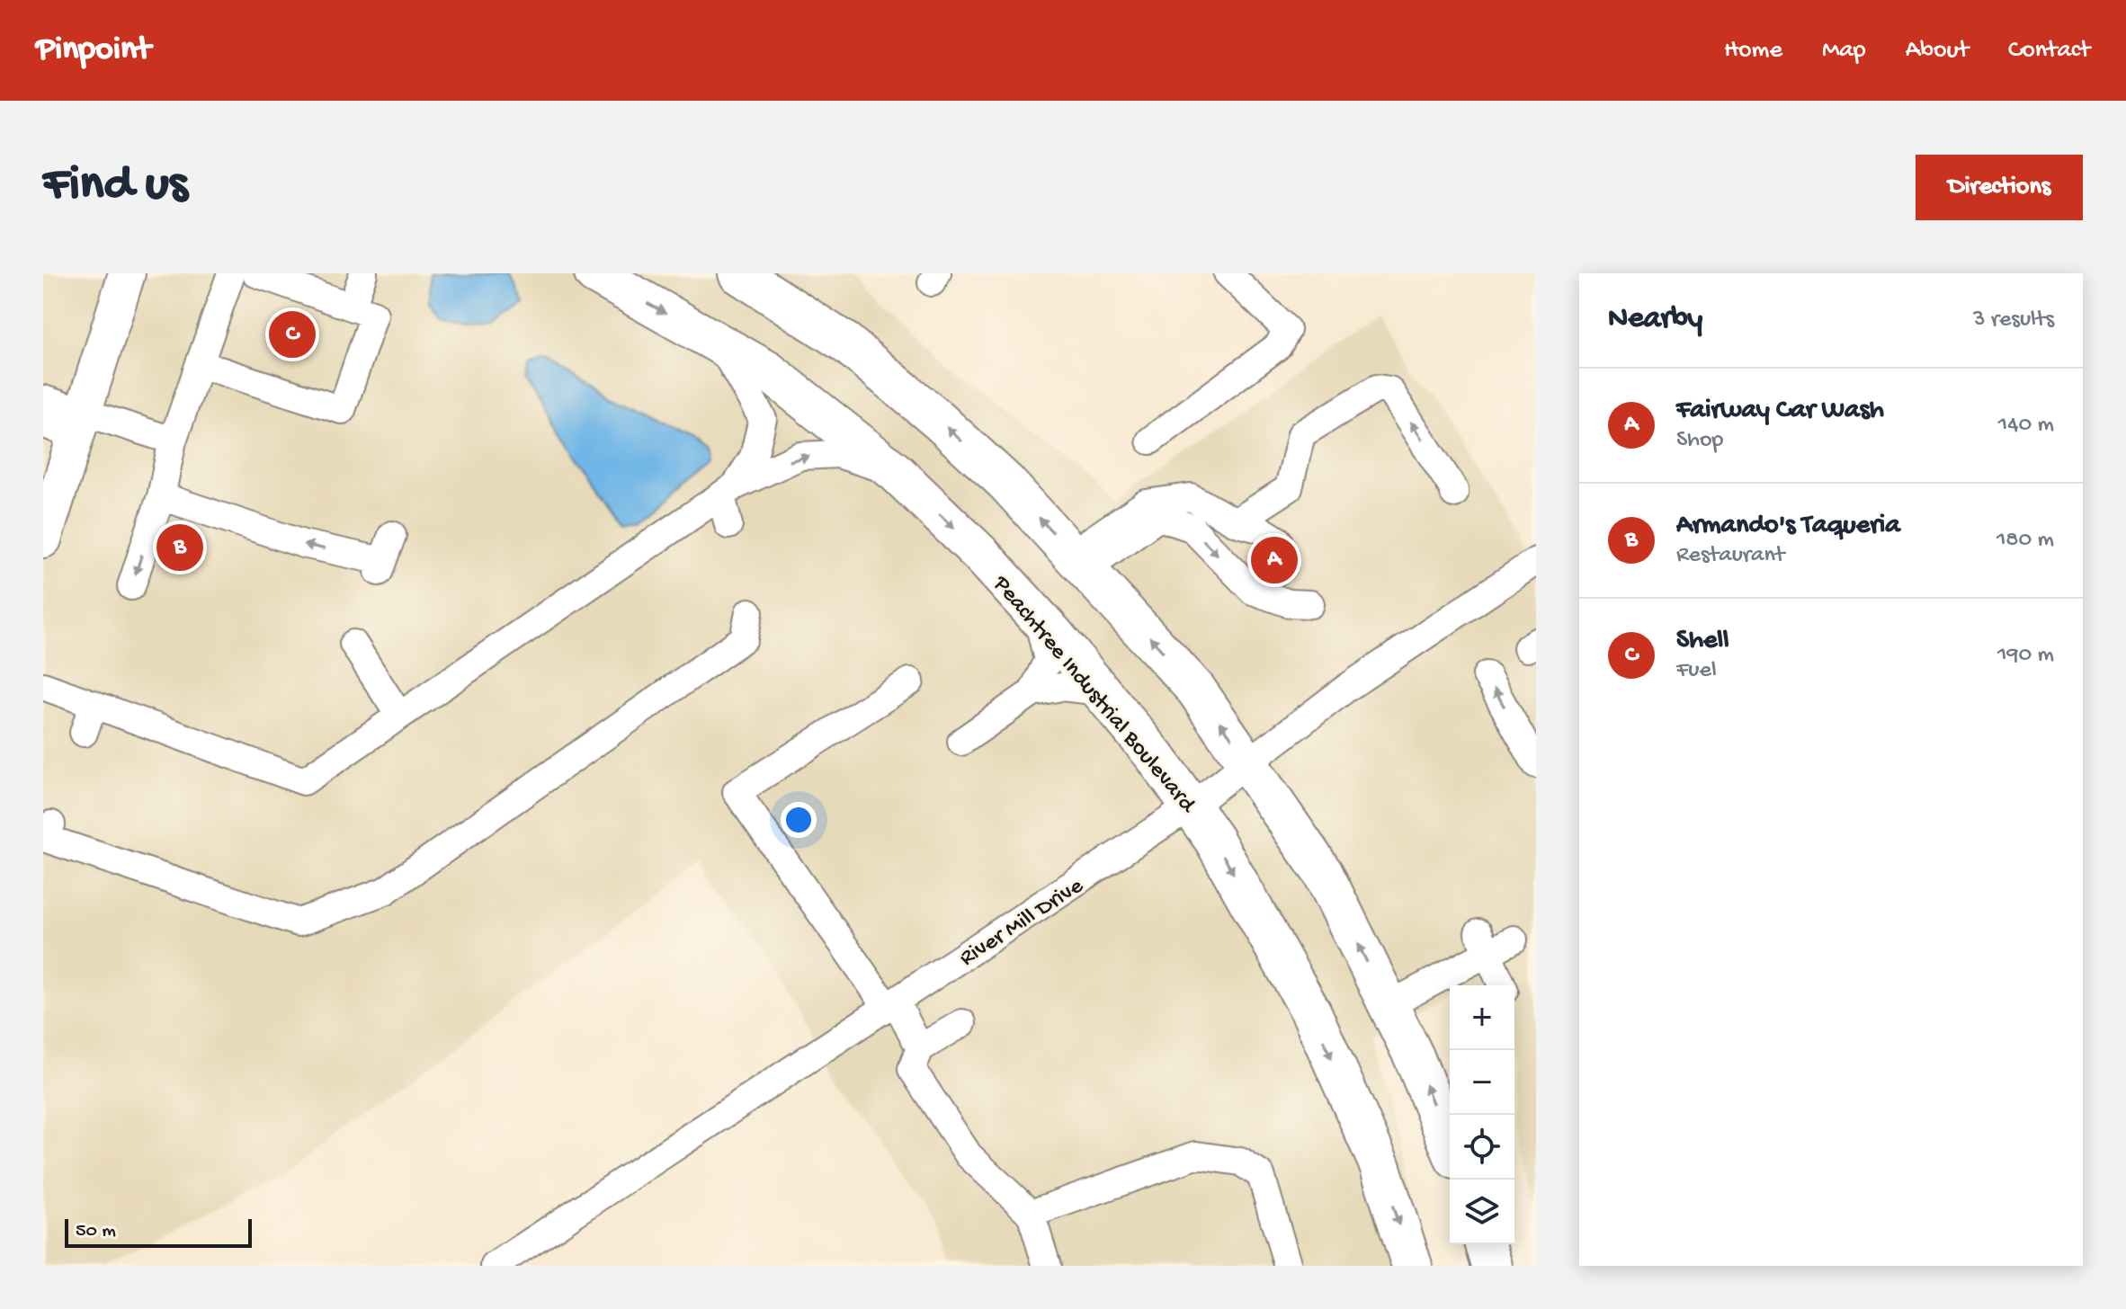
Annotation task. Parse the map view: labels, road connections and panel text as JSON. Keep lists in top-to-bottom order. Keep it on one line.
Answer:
{"streets":{"highway":["Peachtree Industrial Boulevard"],"street":["River Mill Drive"]},"crossings":[["Peachtree Industrial Boulevard","River Mill Drive"]],"scale_bar":"50 m","page":{"header":"Pinpoint","nav":["Home","Map","About","Contact"],"buttons":"Directions","title":"Find us","heading":["Nearby","3 results"],"pins":["C","B","A"],"list":[{"mark":"A","name":"Fairway Car Wash","note":"Shop","value":"140 m"},{"mark":"B","name":"Armando's Taqueria","note":"Restaurant","value":"180 m"},{"mark":"C","name":"Shell","note":"Fuel","value":"190 m"}],"map_buttons":["+","−"],"scale":"50 m"}}
